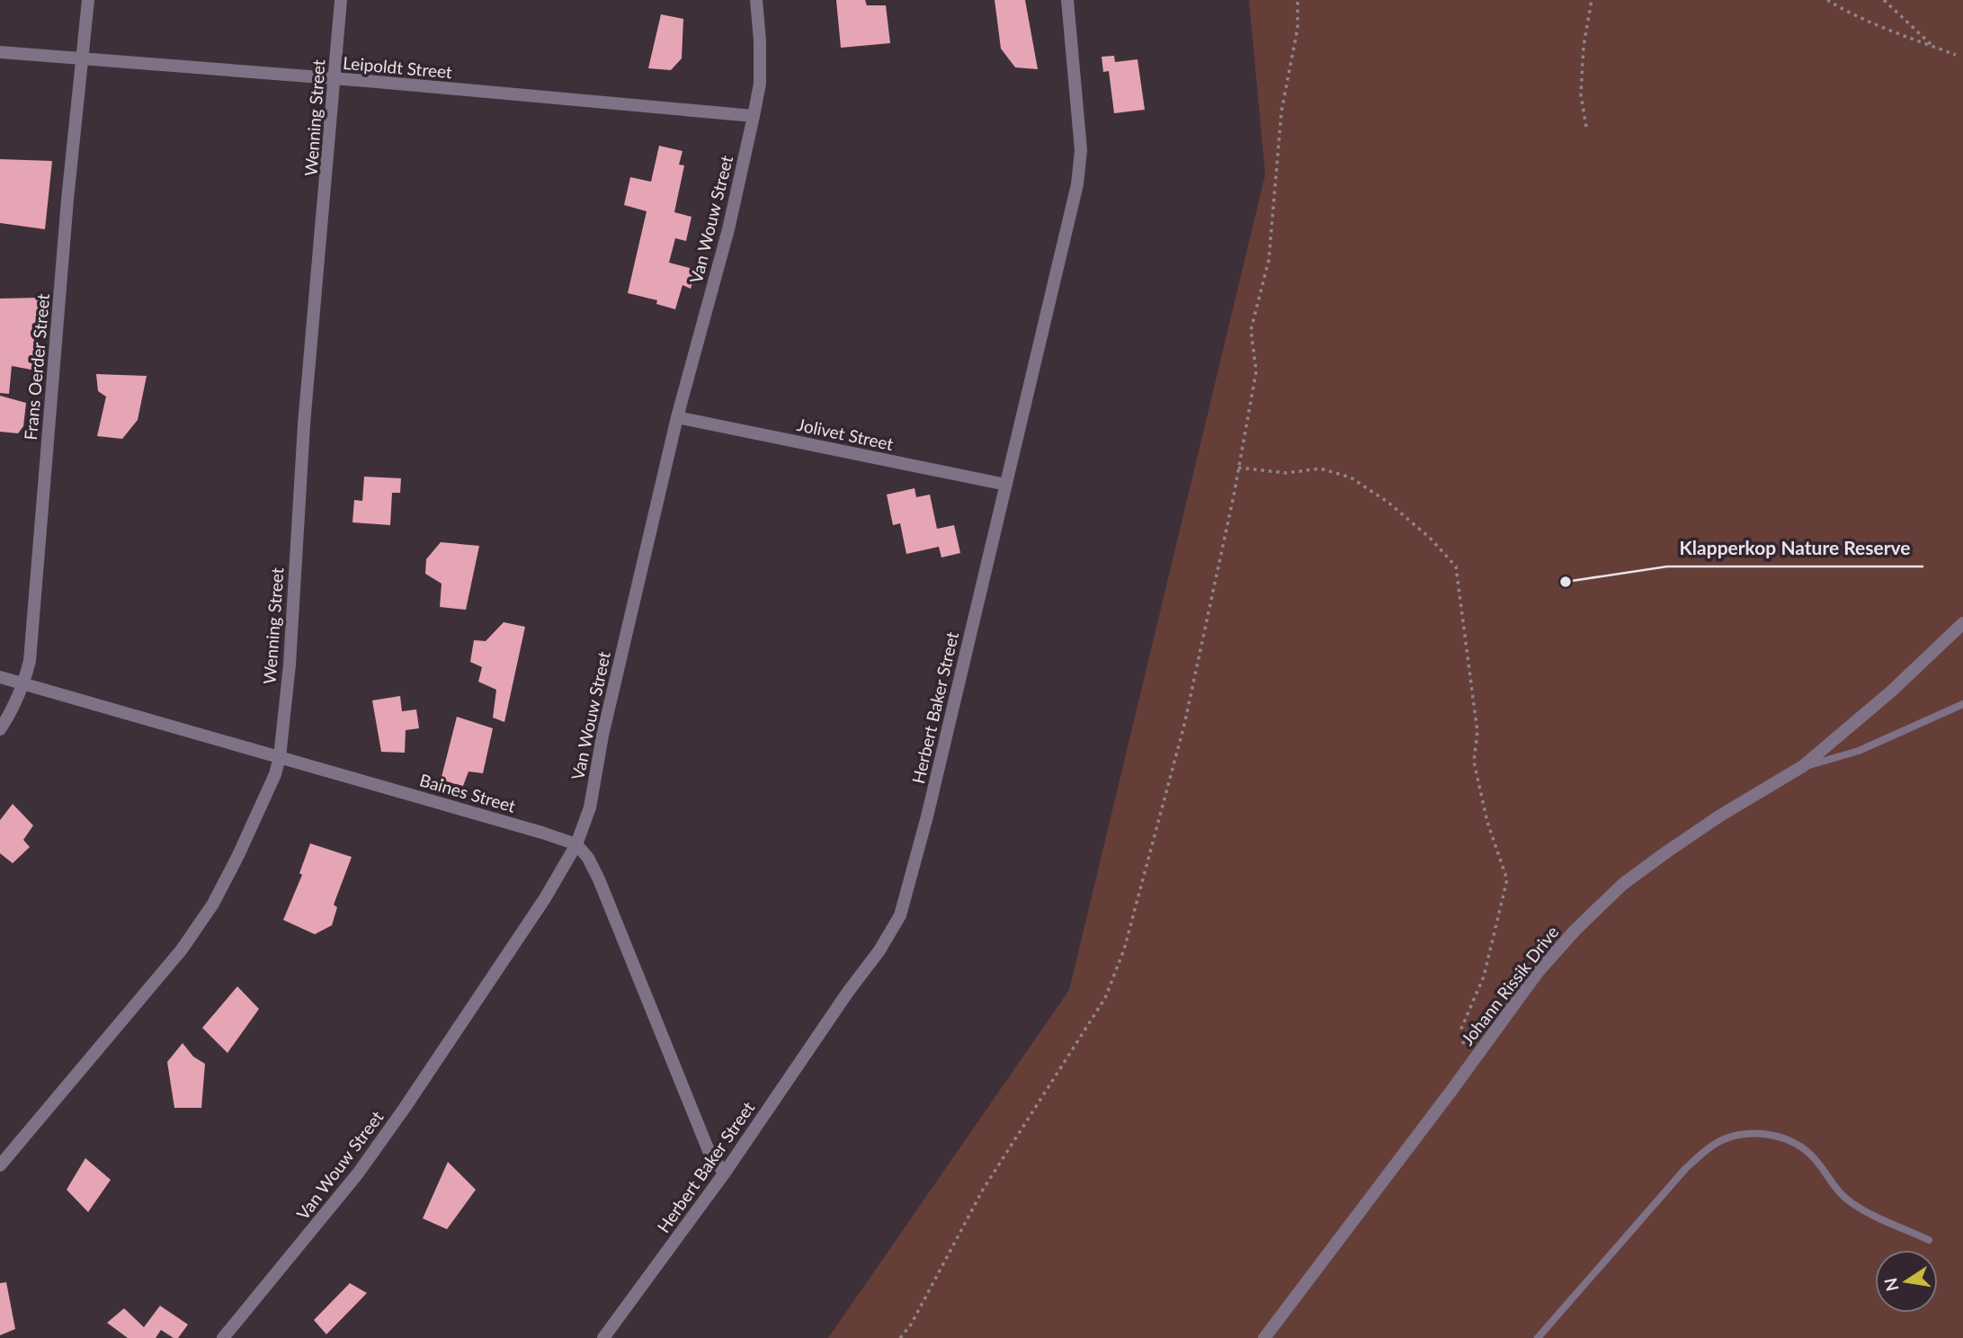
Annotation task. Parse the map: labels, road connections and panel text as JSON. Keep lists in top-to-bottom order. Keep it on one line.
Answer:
{"streets":{"street":["Leipoldt Street","Wenning Street","Van Wouw Street","Frans Oerder Street","Jolivet Street","Herbert Baker Street","Baines Street","Johann Rissik Drive"]},"crossings":[["Leipoldt Street","Wenning Street"],["Leipoldt Street","Van Wouw Street"],["Leipoldt Street","Frans Oerder Street"],["Wenning Street","Baines Street"],["Van Wouw Street","Jolivet Street"],["Van Wouw Street","Baines Street"],["Frans Oerder Street","Baines Street"],["Jolivet Street","Herbert Baker Street"]],"places":["Klapperkop Nature Reserve"],"north":"left"}
